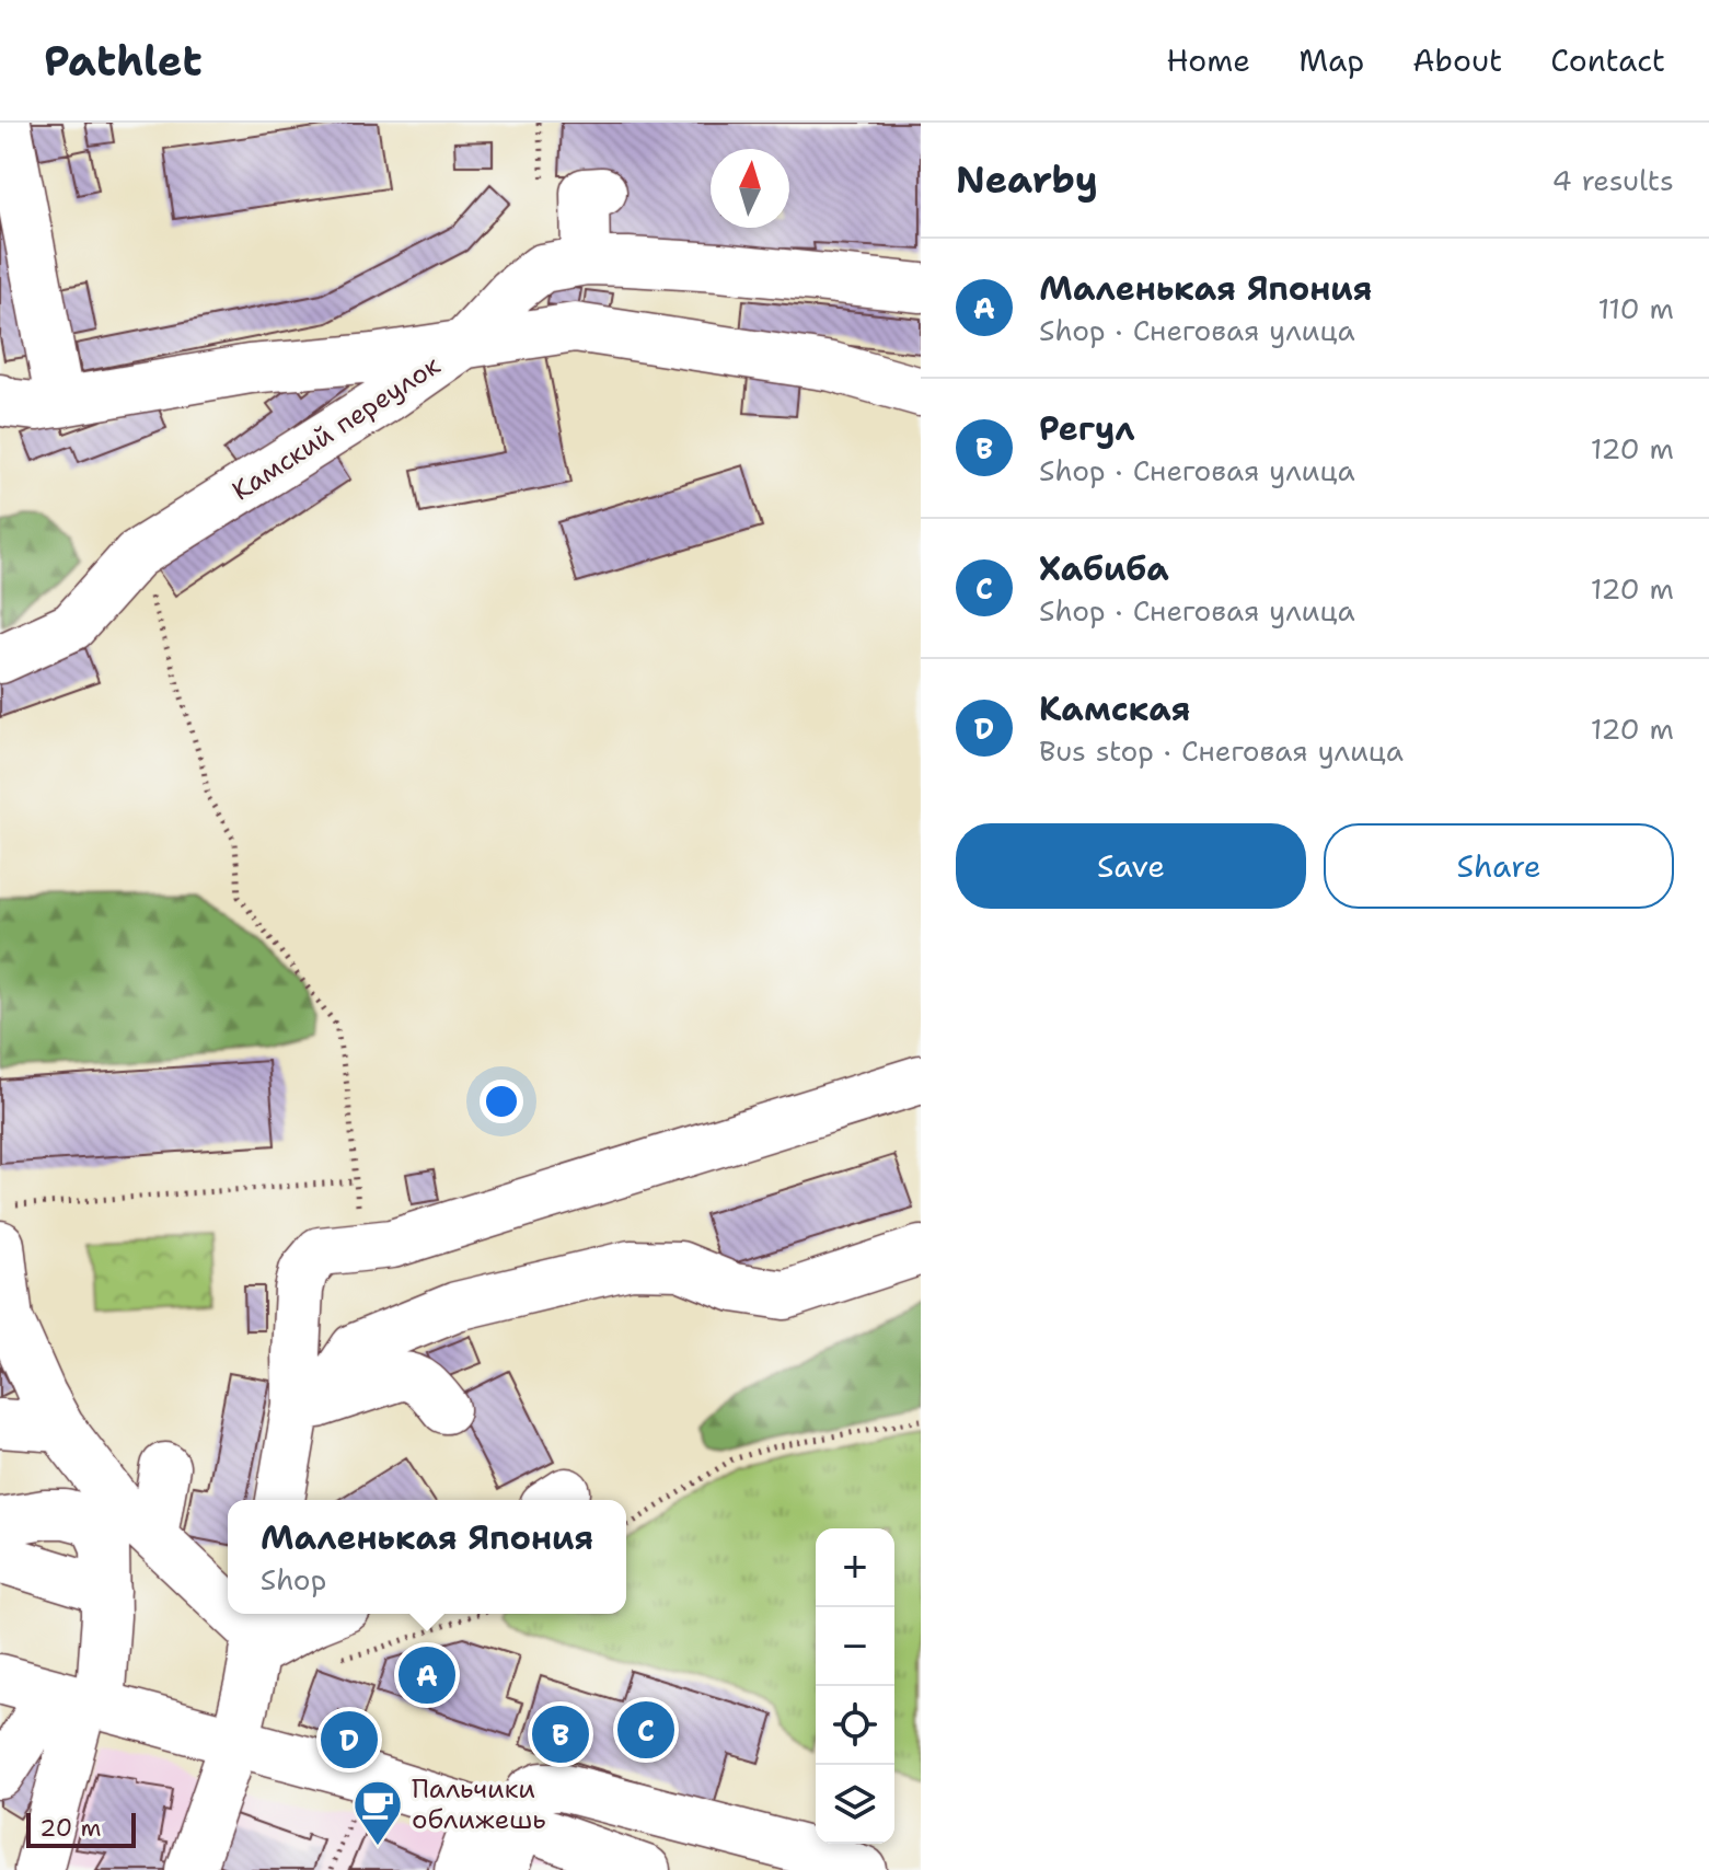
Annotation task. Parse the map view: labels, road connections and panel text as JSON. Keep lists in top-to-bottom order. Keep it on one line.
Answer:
{"streets":{"main road":["Камский переулок"]},"places":{"cafe":["Пальчики оближешь"]},"scale_bar":"20 m","north":"top","page":{"header":"Pathlet","nav":["Home","Map","About","Contact"],"heading":["Nearby","4 results"],"list":[{"mark":"A","name":"Маленькая Япония","note":"Shop · Снеговая улица","value":"110 m"},{"mark":"B","name":"Регул","note":"Shop · Снеговая улица","value":"120 m"},{"mark":"C","name":"Хабиба","note":"Shop · Снеговая улица","value":"120 m"},{"mark":"D","name":"Камская","note":"Bus stop · Снеговая улица","value":"120 m"}],"buttons":["Save","Share"],"popup":["Маленькая Япония","Shop"],"map_buttons":["+","−"],"pins":["A","C","B","D"],"scale":"20 m"}}
